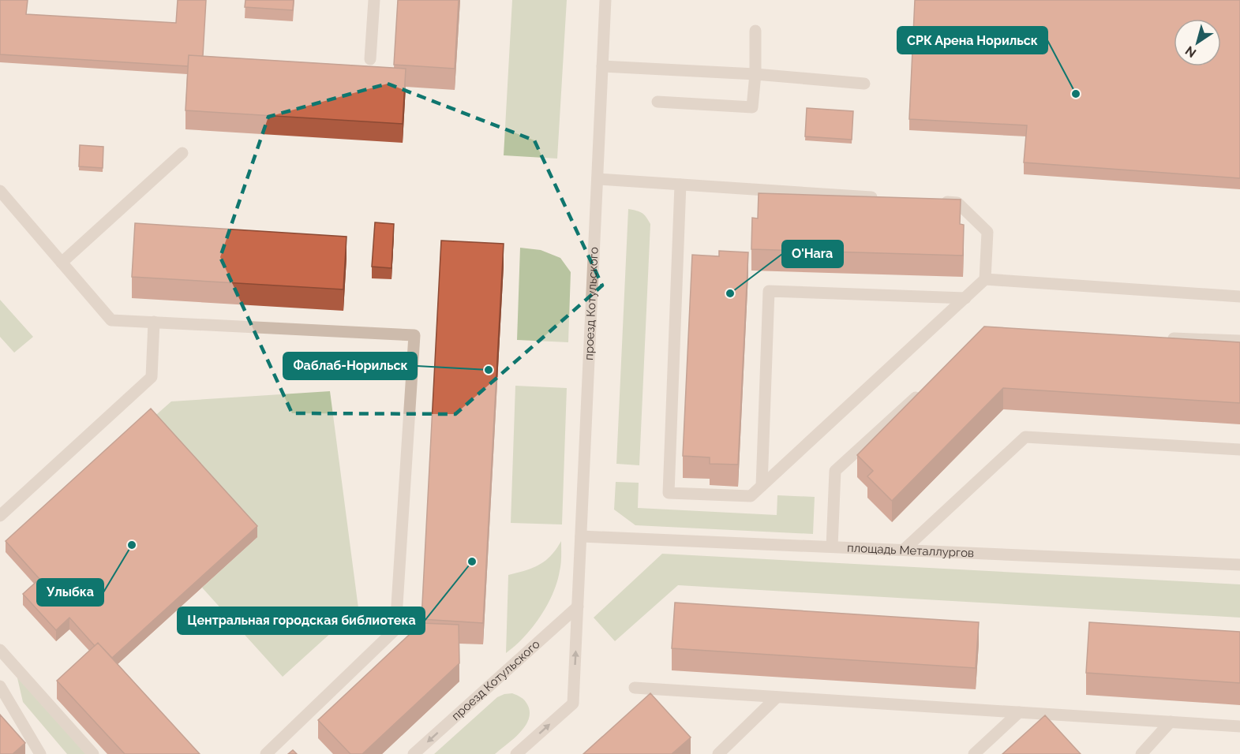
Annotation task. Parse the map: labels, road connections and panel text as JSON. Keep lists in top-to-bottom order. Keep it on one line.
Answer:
{"streets":{"street":["проезд Котульского","площадь Металлургов"]},"crossings":[["проезд Котульского","площадь Металлургов"]],"places":["СРК Арена Норильск","O'Hara","Фаблаб-Норильск","Улыбка","Центральная городская библиотека"],"north":"bottom left"}
